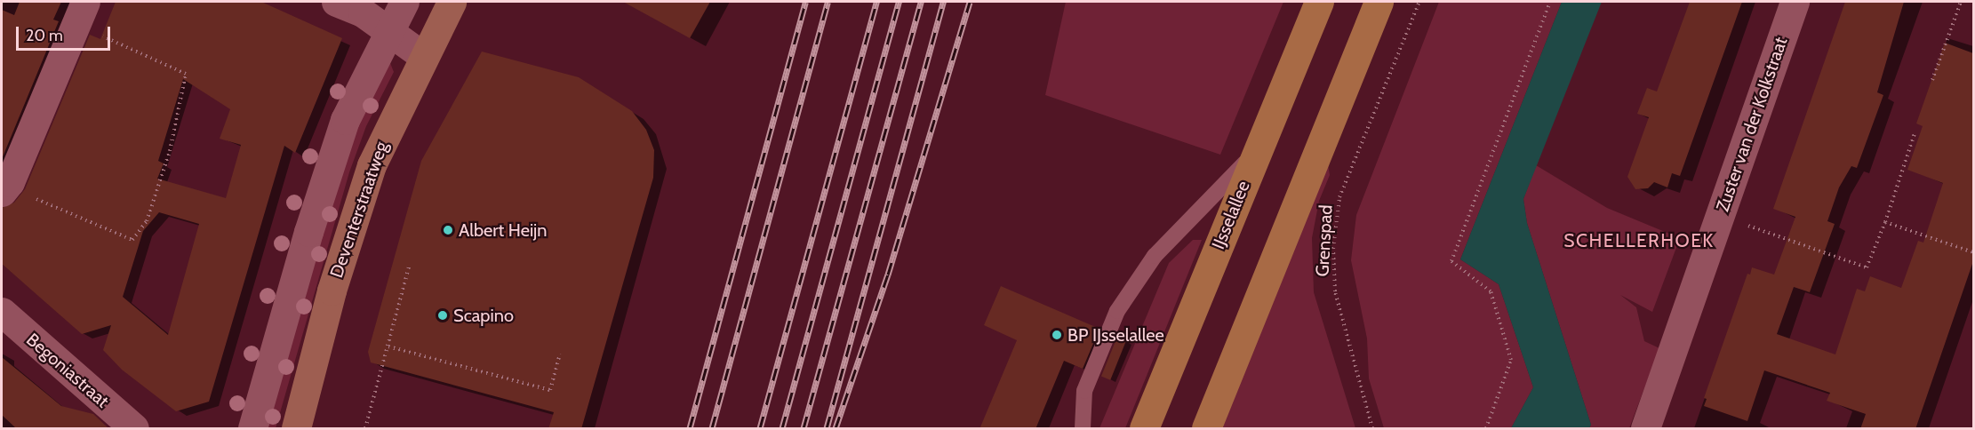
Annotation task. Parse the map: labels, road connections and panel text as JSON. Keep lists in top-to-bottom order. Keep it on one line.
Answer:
{"streets":{"main road":["IJsselallee"],"street":["Zuster van der Kolkstraat","Deventerstraatweg","Begoniastraat"],"path":["Grenspad"]},"districts":["SCHELLERHOEK"],"places":["Albert Heijn","Scapino","BP IJsselallee"],"scale_bar":"20 m"}
